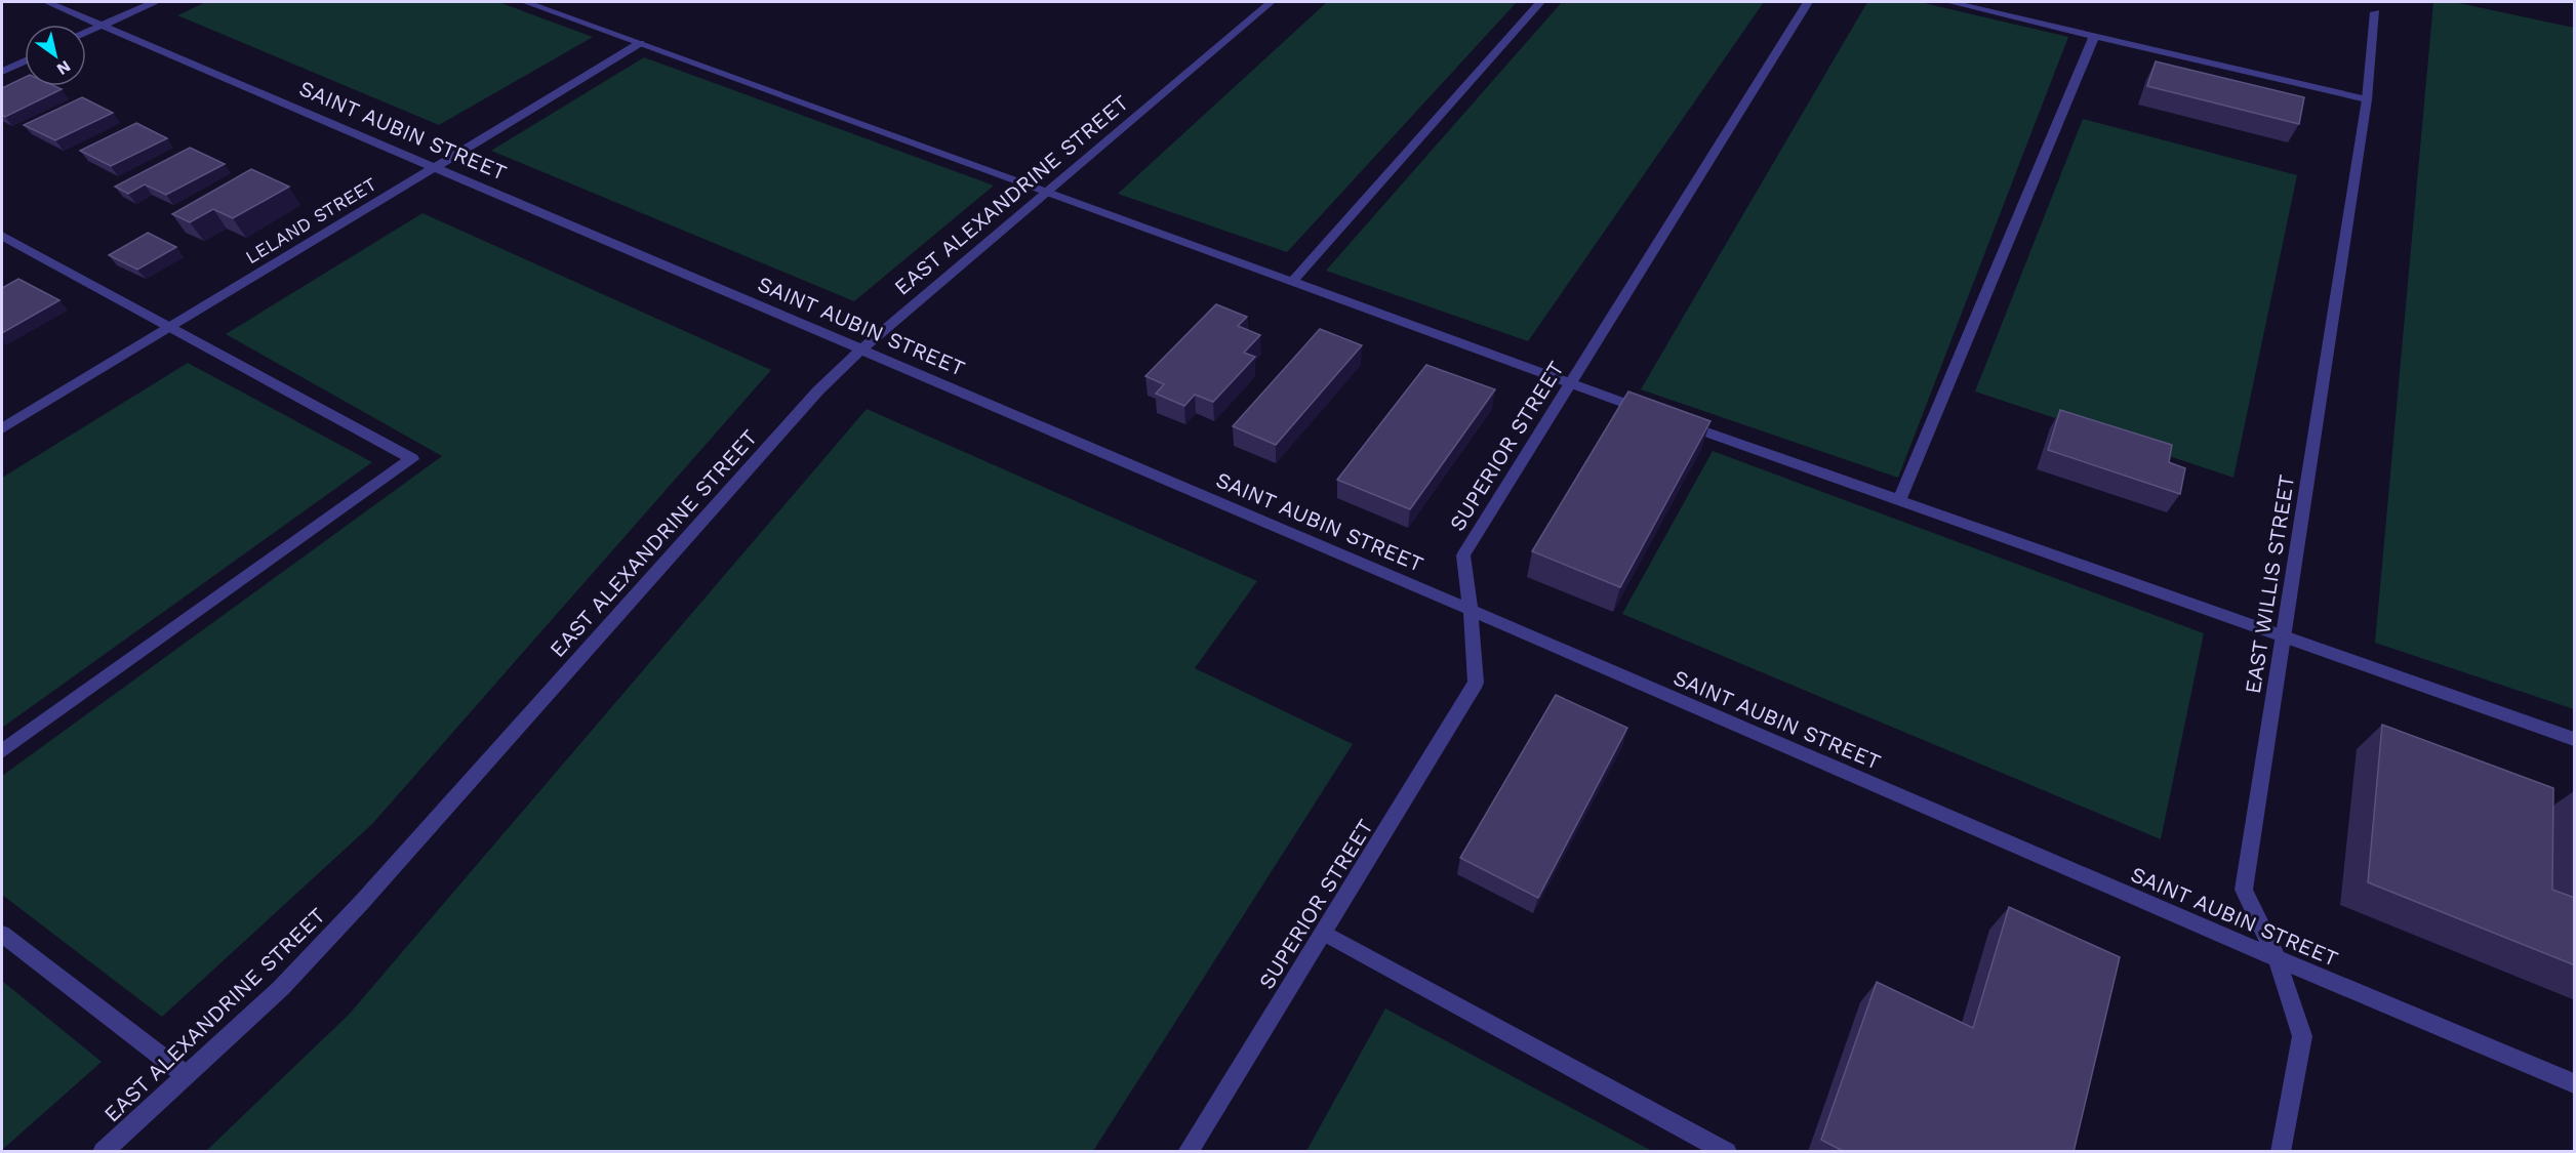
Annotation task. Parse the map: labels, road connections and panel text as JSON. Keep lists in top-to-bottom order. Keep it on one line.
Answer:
{"streets":{"street":["SAINT AUBIN STREET","EAST ALEXANDRINE STREET","LELAND STREET","SUPERIOR STREET","EAST WILLIS STREET"]},"crossings":[["SAINT AUBIN STREET","EAST ALEXANDRINE STREET"],["SAINT AUBIN STREET","LELAND STREET"],["SAINT AUBIN STREET","SUPERIOR STREET"],["SAINT AUBIN STREET","EAST WILLIS STREET"]],"north":"bottom right"}
